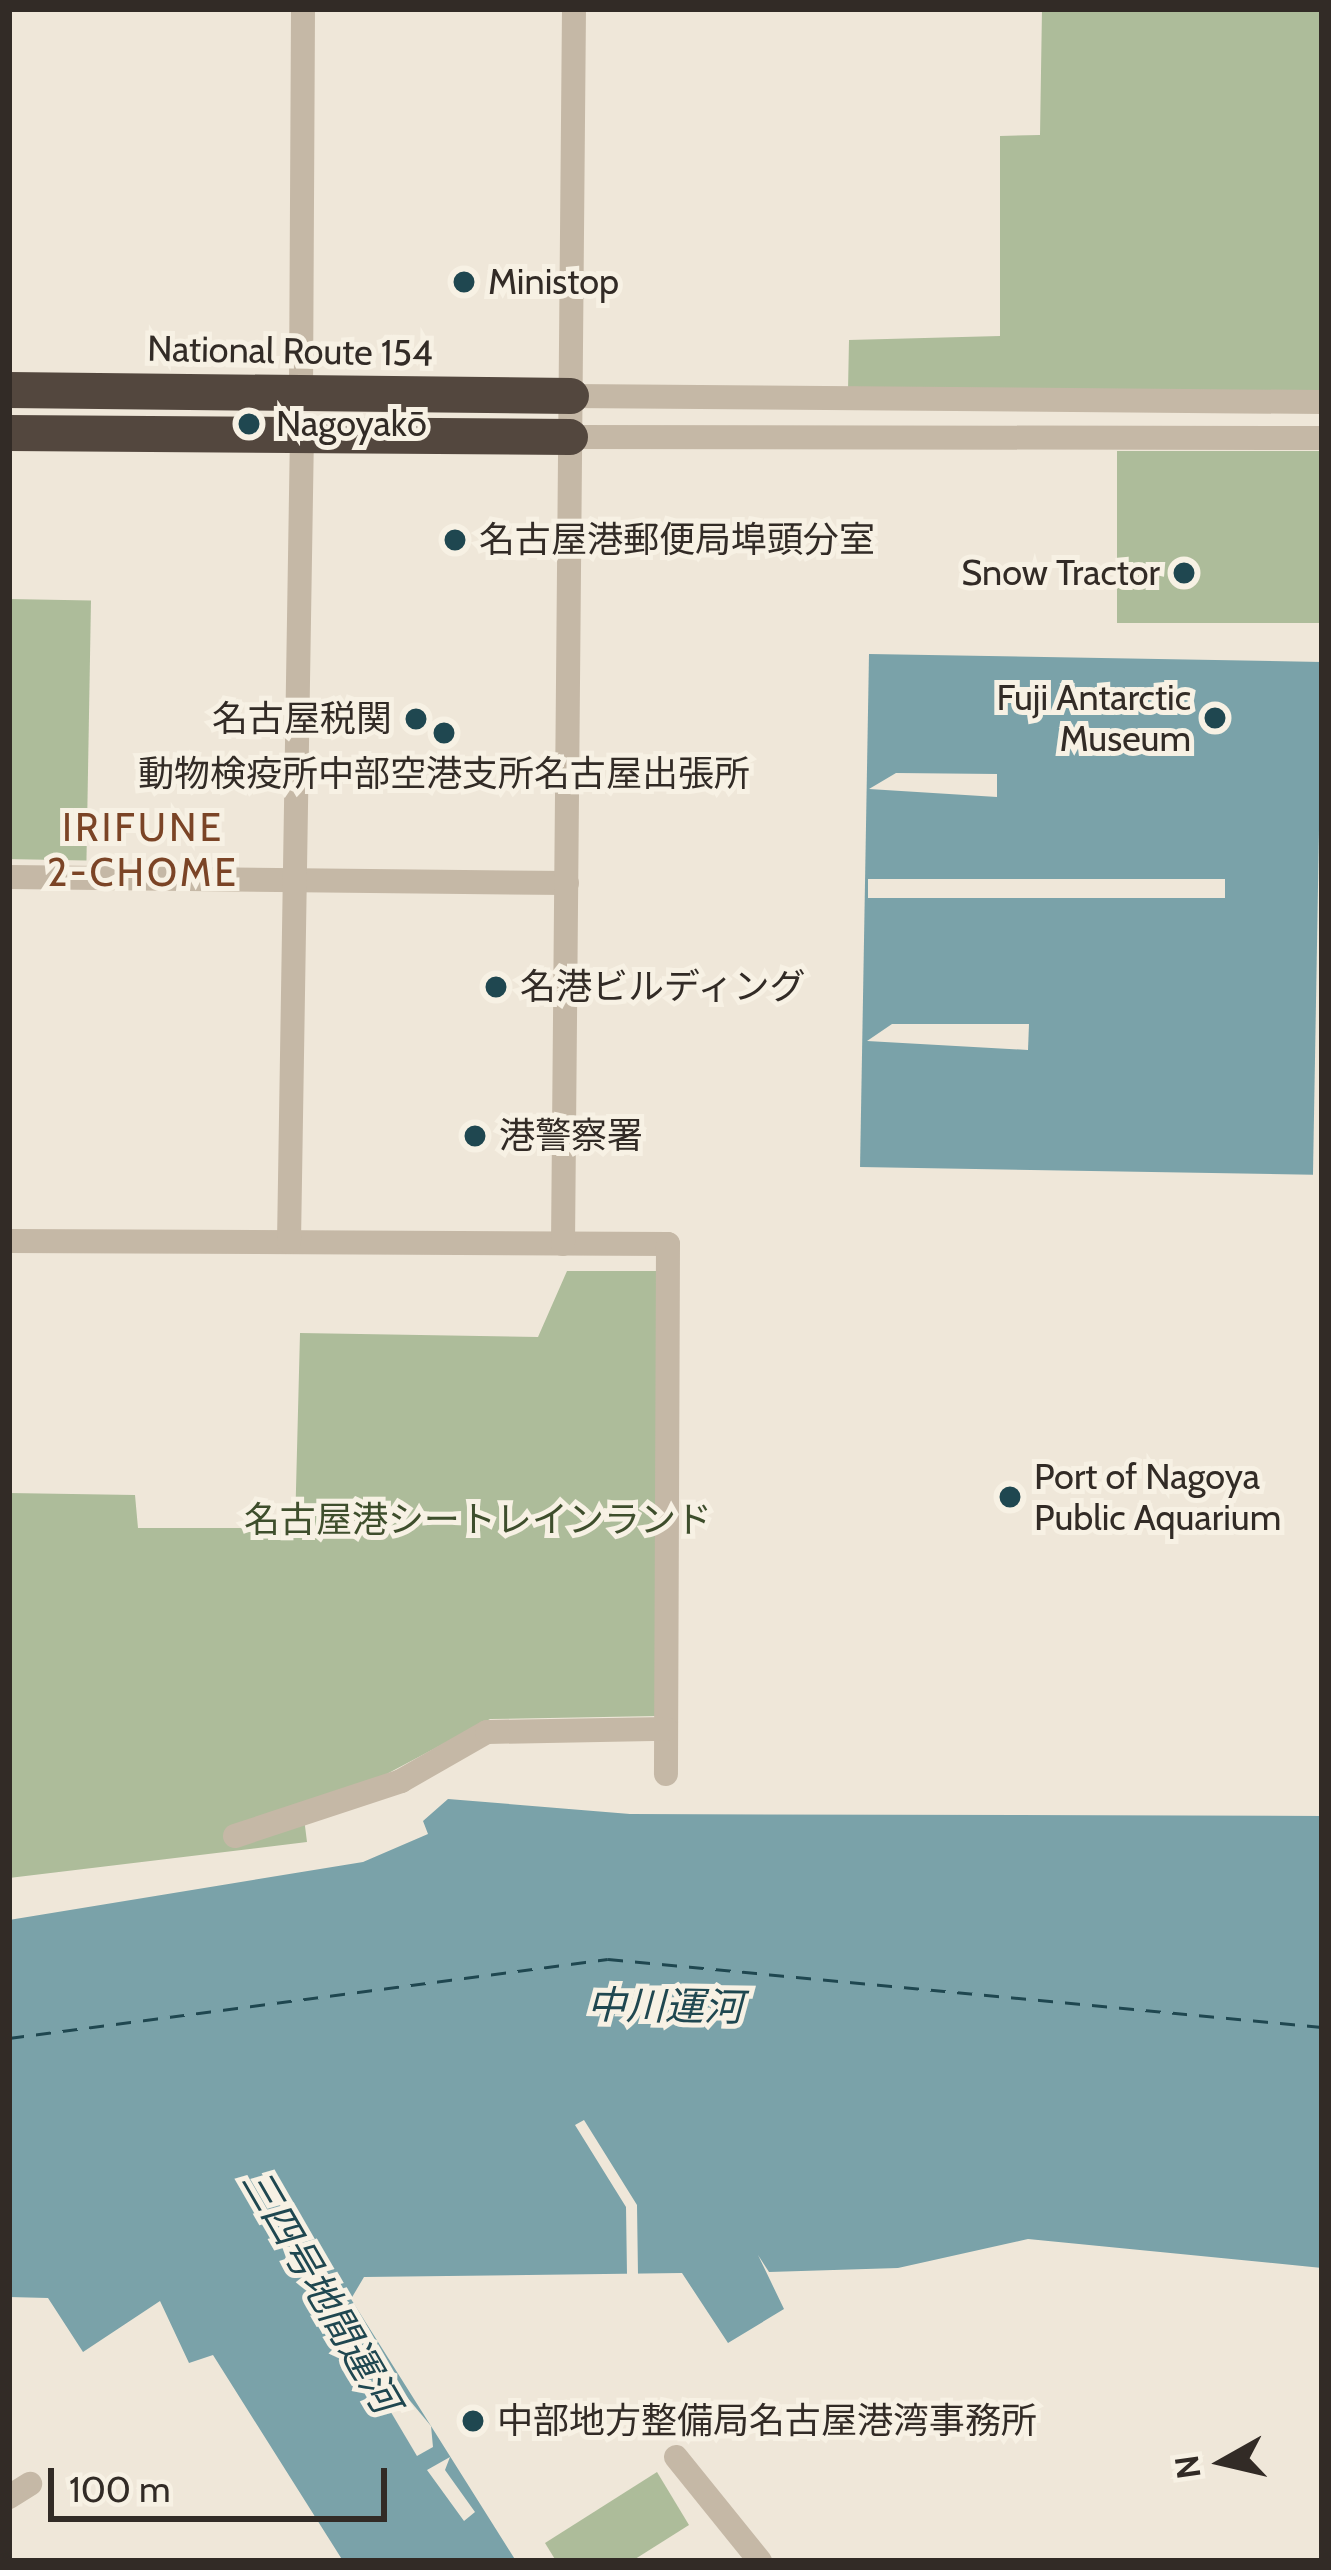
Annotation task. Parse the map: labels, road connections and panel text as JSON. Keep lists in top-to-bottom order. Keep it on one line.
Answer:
{"streets":{"highway":["National Route 154"]},"districts":["IRIFUNE 2-CHOME"],"water":["中川運河","三四号地間運河"],"parks":["名古屋港シートレインランド"],"places":["Ministop","Nagoyakō","名古屋港郵便局埠頭分室","Snow Tractor","Fuji Antarctic Museum","名古屋税関","動物検疫所中部空港支所名古屋出張所","名港ビルディング","港警察署","Port of Nagoya Public Aquarium","中部地方整備局名古屋港湾事務所"],"scale_bar":"100 m","north":"left"}
